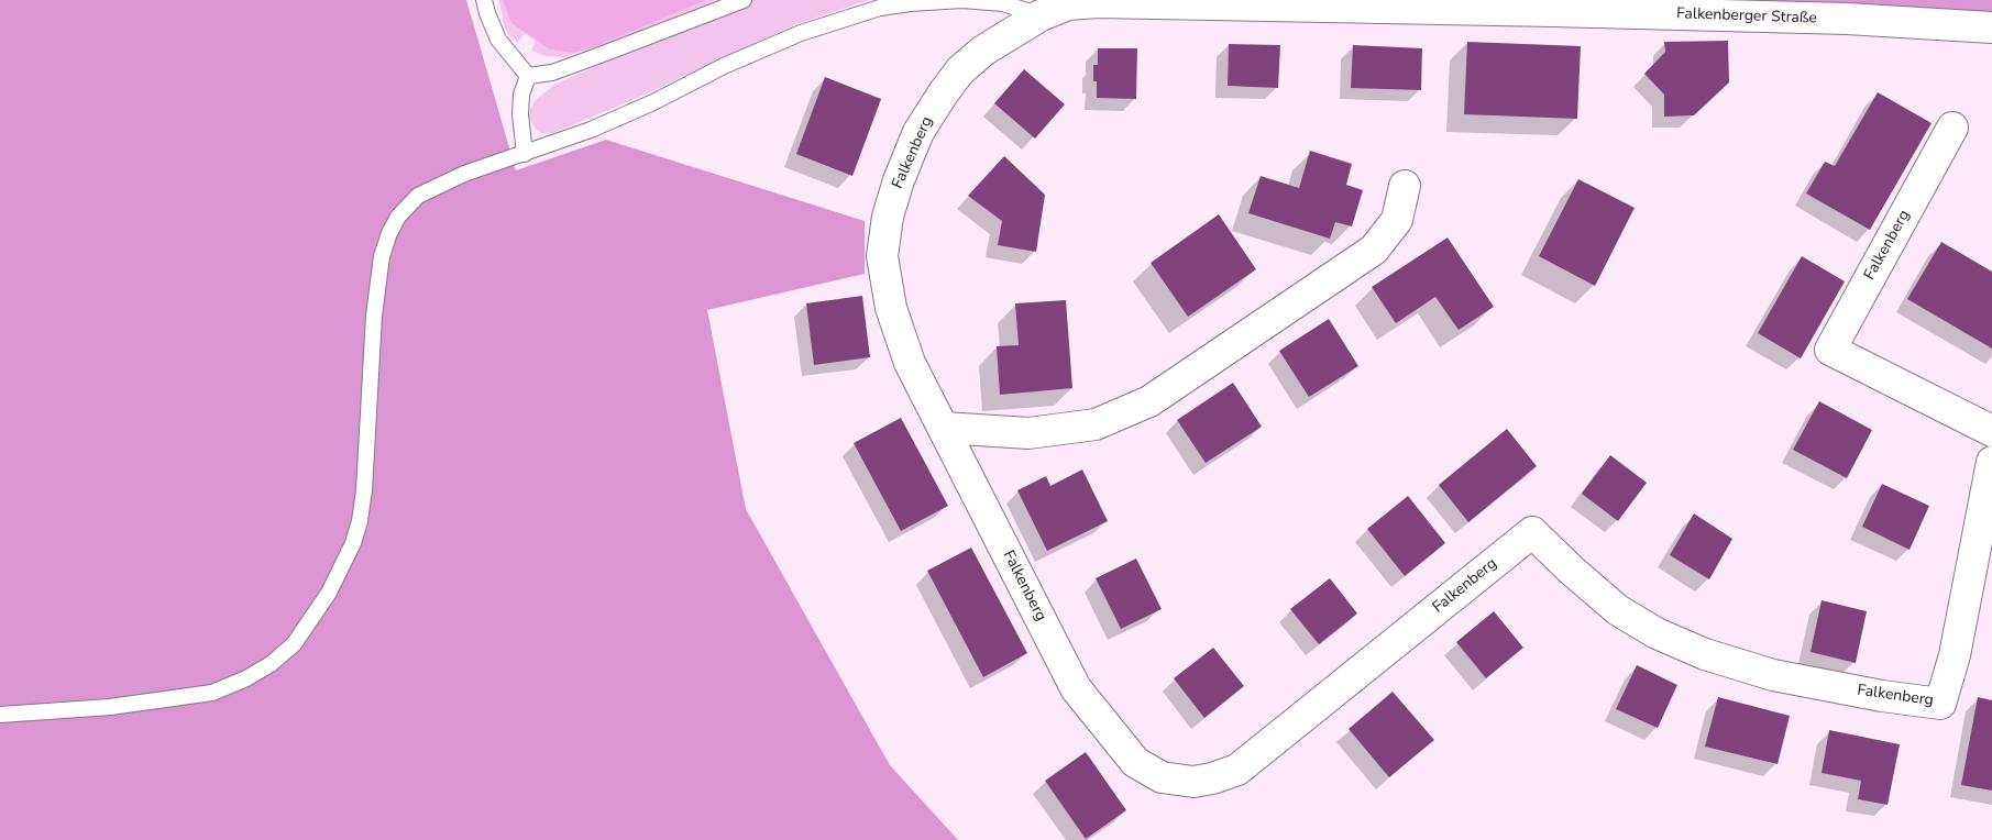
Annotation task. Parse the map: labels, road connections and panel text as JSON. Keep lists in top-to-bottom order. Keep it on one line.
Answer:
{"streets":{"street":["Falkenberger Straße","Falkenberg"]},"crossings":[["Falkenberger Straße","Falkenberg"]]}
